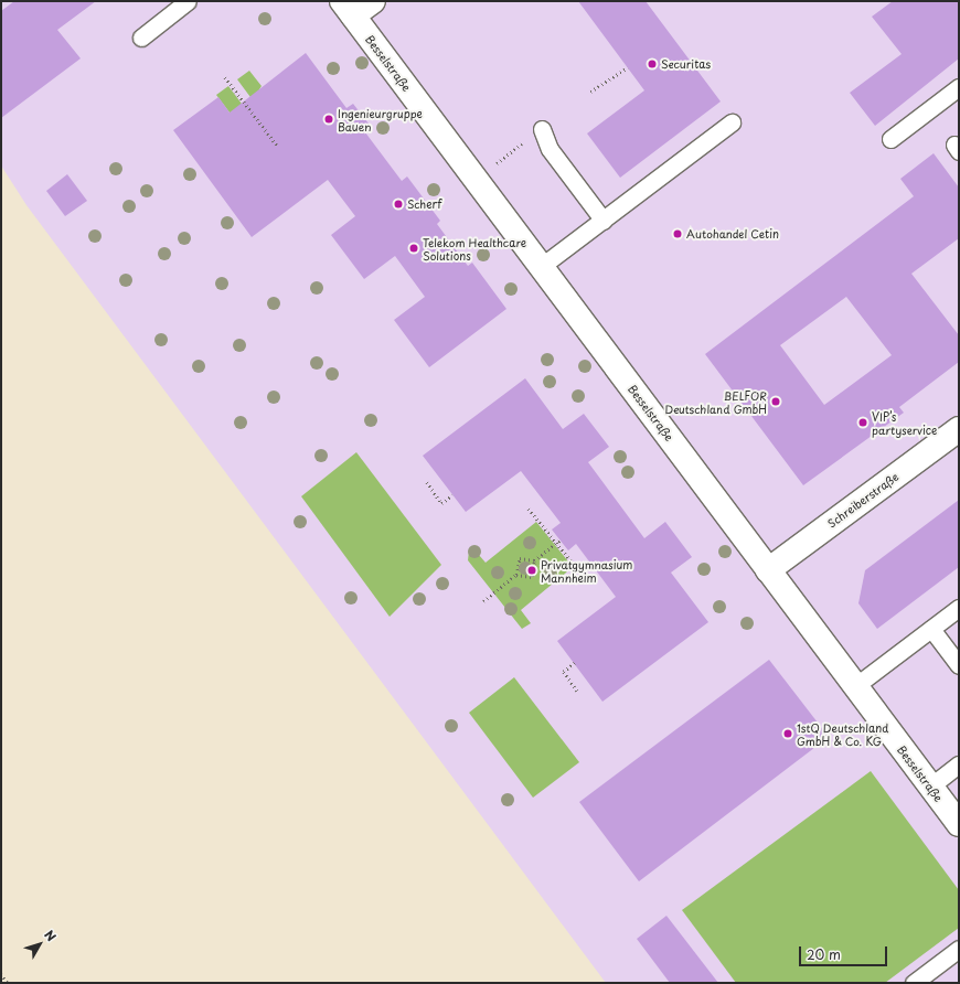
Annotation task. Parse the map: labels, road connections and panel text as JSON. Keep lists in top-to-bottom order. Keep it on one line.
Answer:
{"streets":{"street":["Besselstraße","Schreiberstraße"]},"crossings":[["Besselstraße","Schreiberstraße"]],"places":["Securitas","Ingenieurgruppe Bauen","Scherf","Autohandel Cetin","Telekom Healthcare Solutions","BELFOR Deutschland GmbH","VIP’s partyservice","Privatgymnasium Mannheim","1stQ Deutschland GmbH & Co. KG"],"scale_bar":"20 m","north":"top right"}
